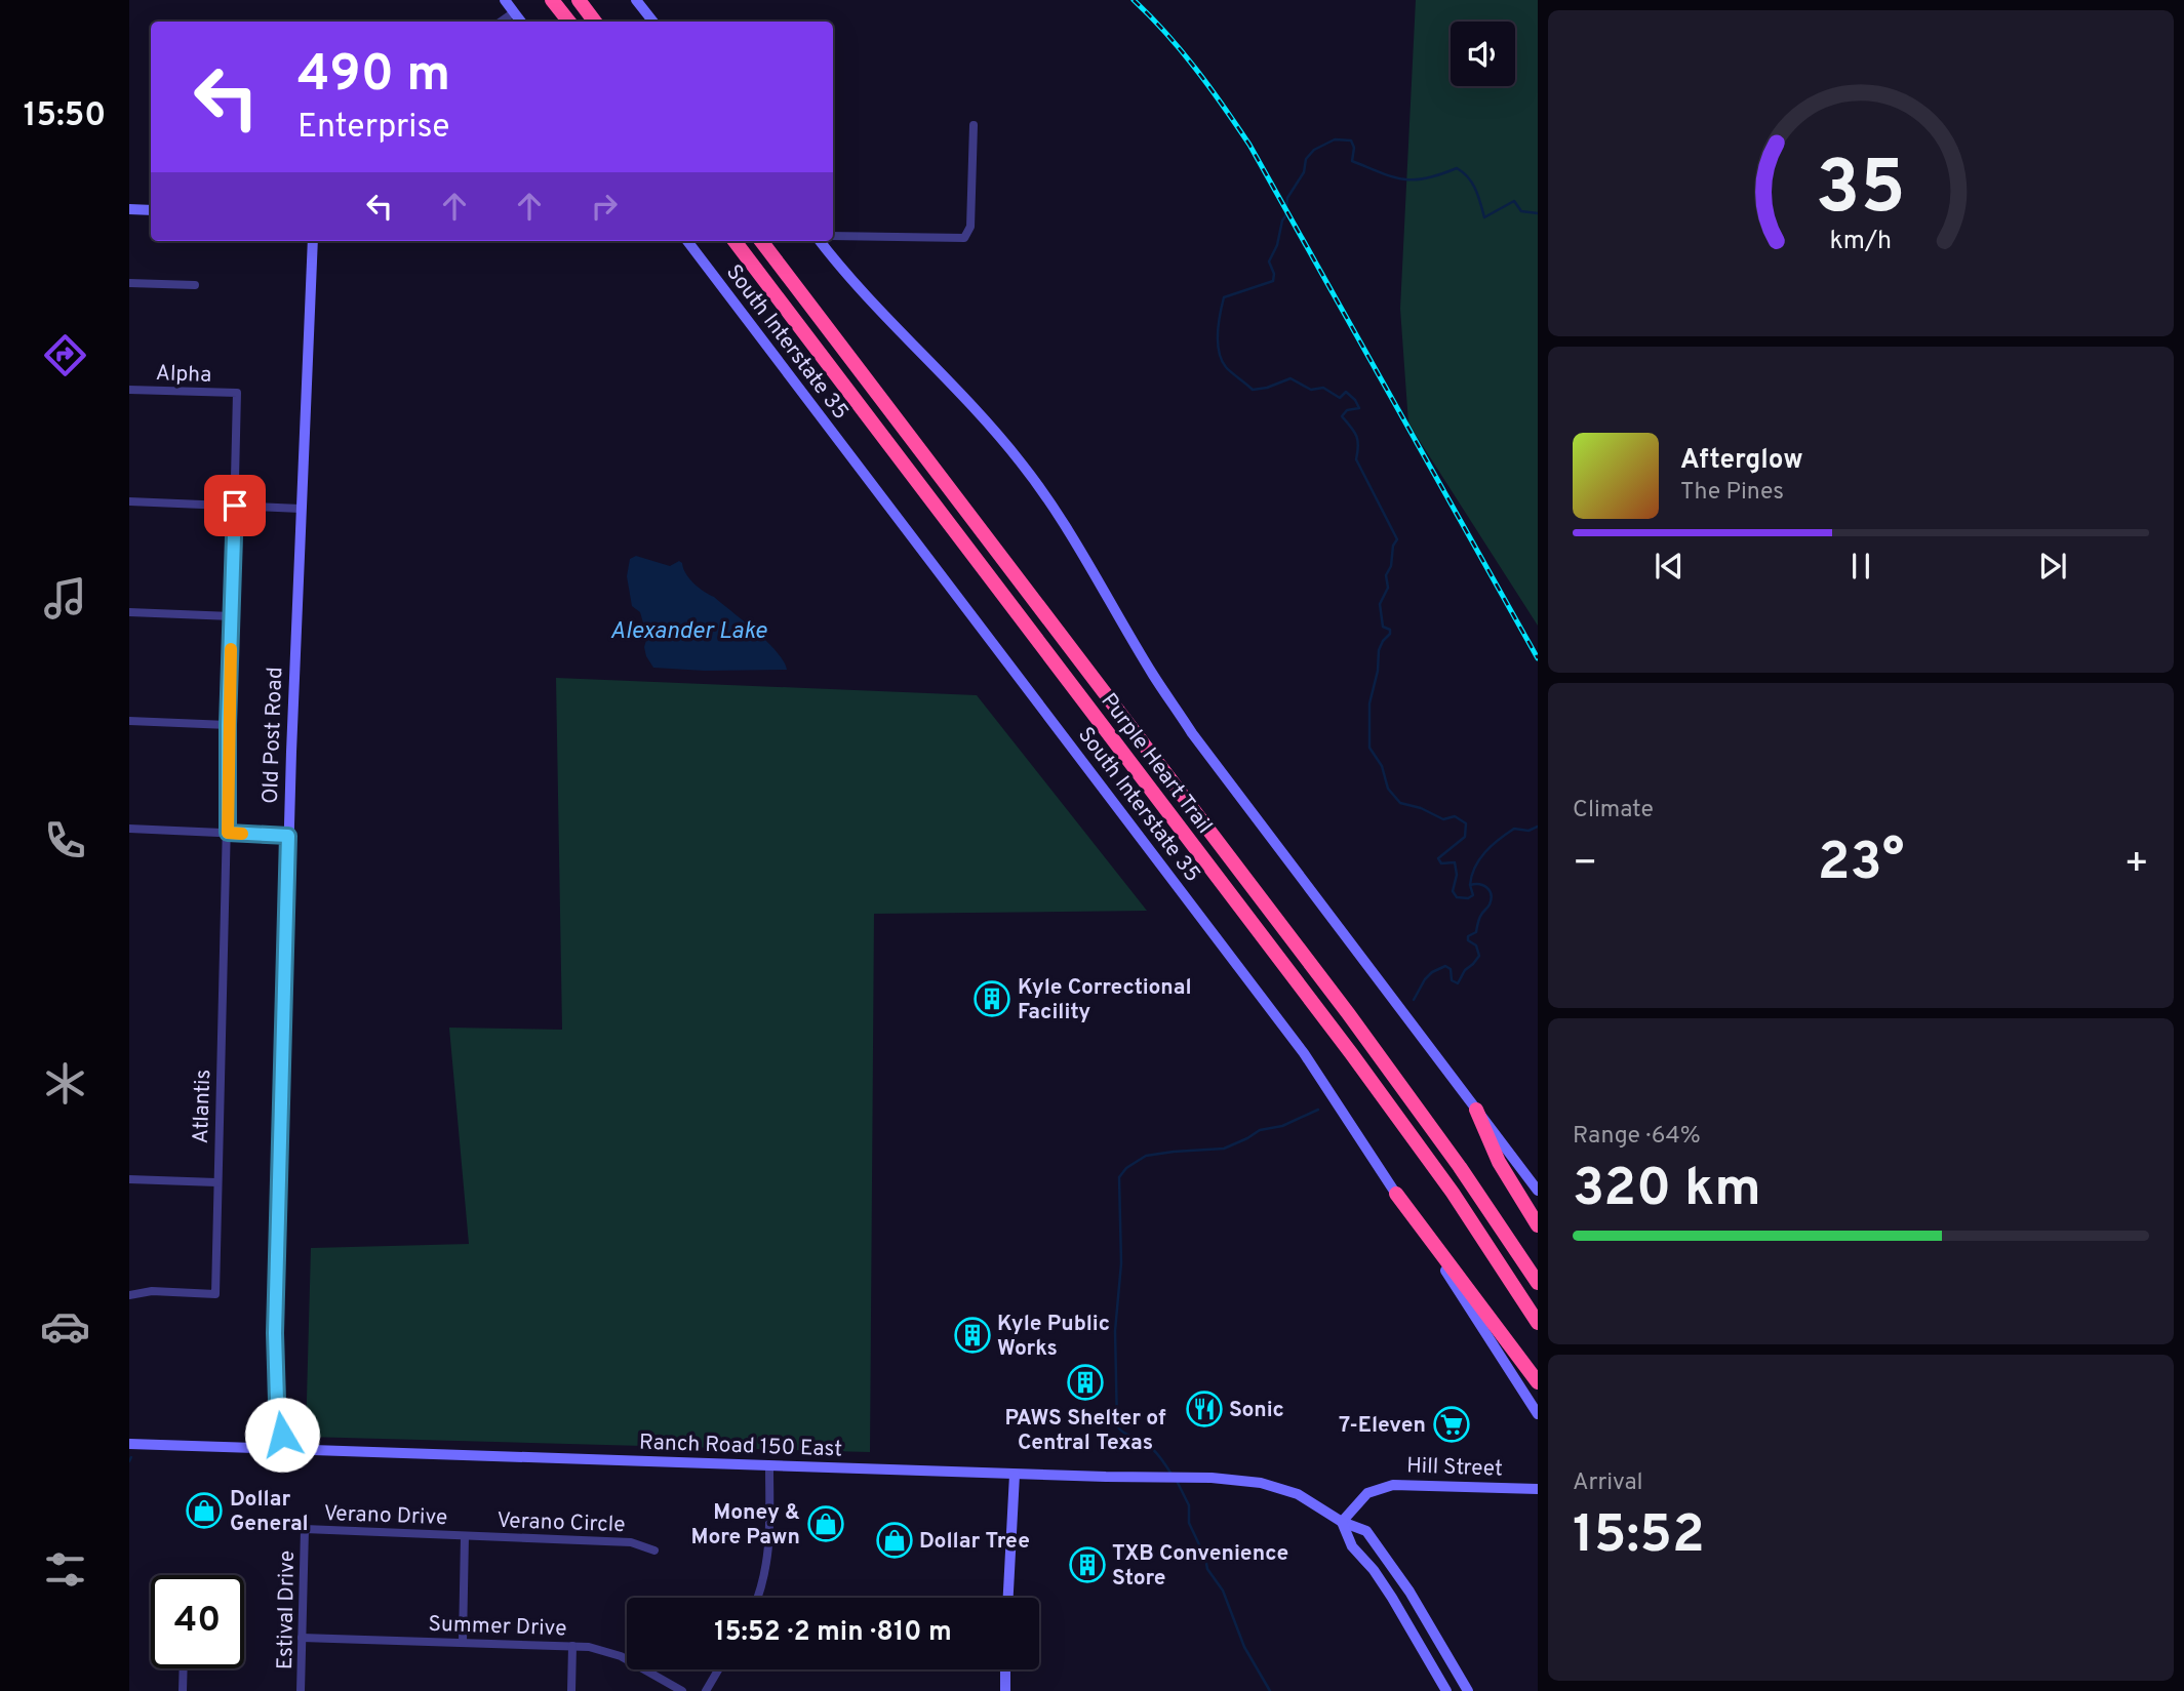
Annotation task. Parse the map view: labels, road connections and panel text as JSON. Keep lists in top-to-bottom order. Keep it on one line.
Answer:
{"streets":{"highway":["Purple Heart Trail"],"main road":["South Interstate 35","Old Post Road","Ranch Road 150 East","Hill Street"],"street":["Alpha","Atlantis","Verano Drive","Verano Circle","Estival Drive","Summer Drive"]},"crossings":[["Alpha","Atlantis"],["Old Post Road","Ranch Road 150 East"],["Ranch Road 150 East","Hill Street"],["Verano Drive","Verano Circle"],["Verano Drive","Estival Drive"],["Estival Drive","Summer Drive"]],"water":["Alexander Lake"],"places":{"building":["Kyle Correctional Facility","Kyle Public Works","PAWS Shelter of Central Texas","TXB Convenience Store"],"restaurant":["Sonic"],"supermarket":["7-Eleven"],"shop":["Dollar General","Money & More Pawn","Dollar Tree"]},"page":{"tabs":"15:50","turn":["490 m","Enterprise"],"song":["Afterglow","The Pines"],"tile":["Climate",["Range · 64%","320 km"],["Arrival","15:52"]],"heat":["−","23°","+"],"limit":"40","trip":"15:52 · 2 min · 810 m","gauge":["35","km/h"]}}
